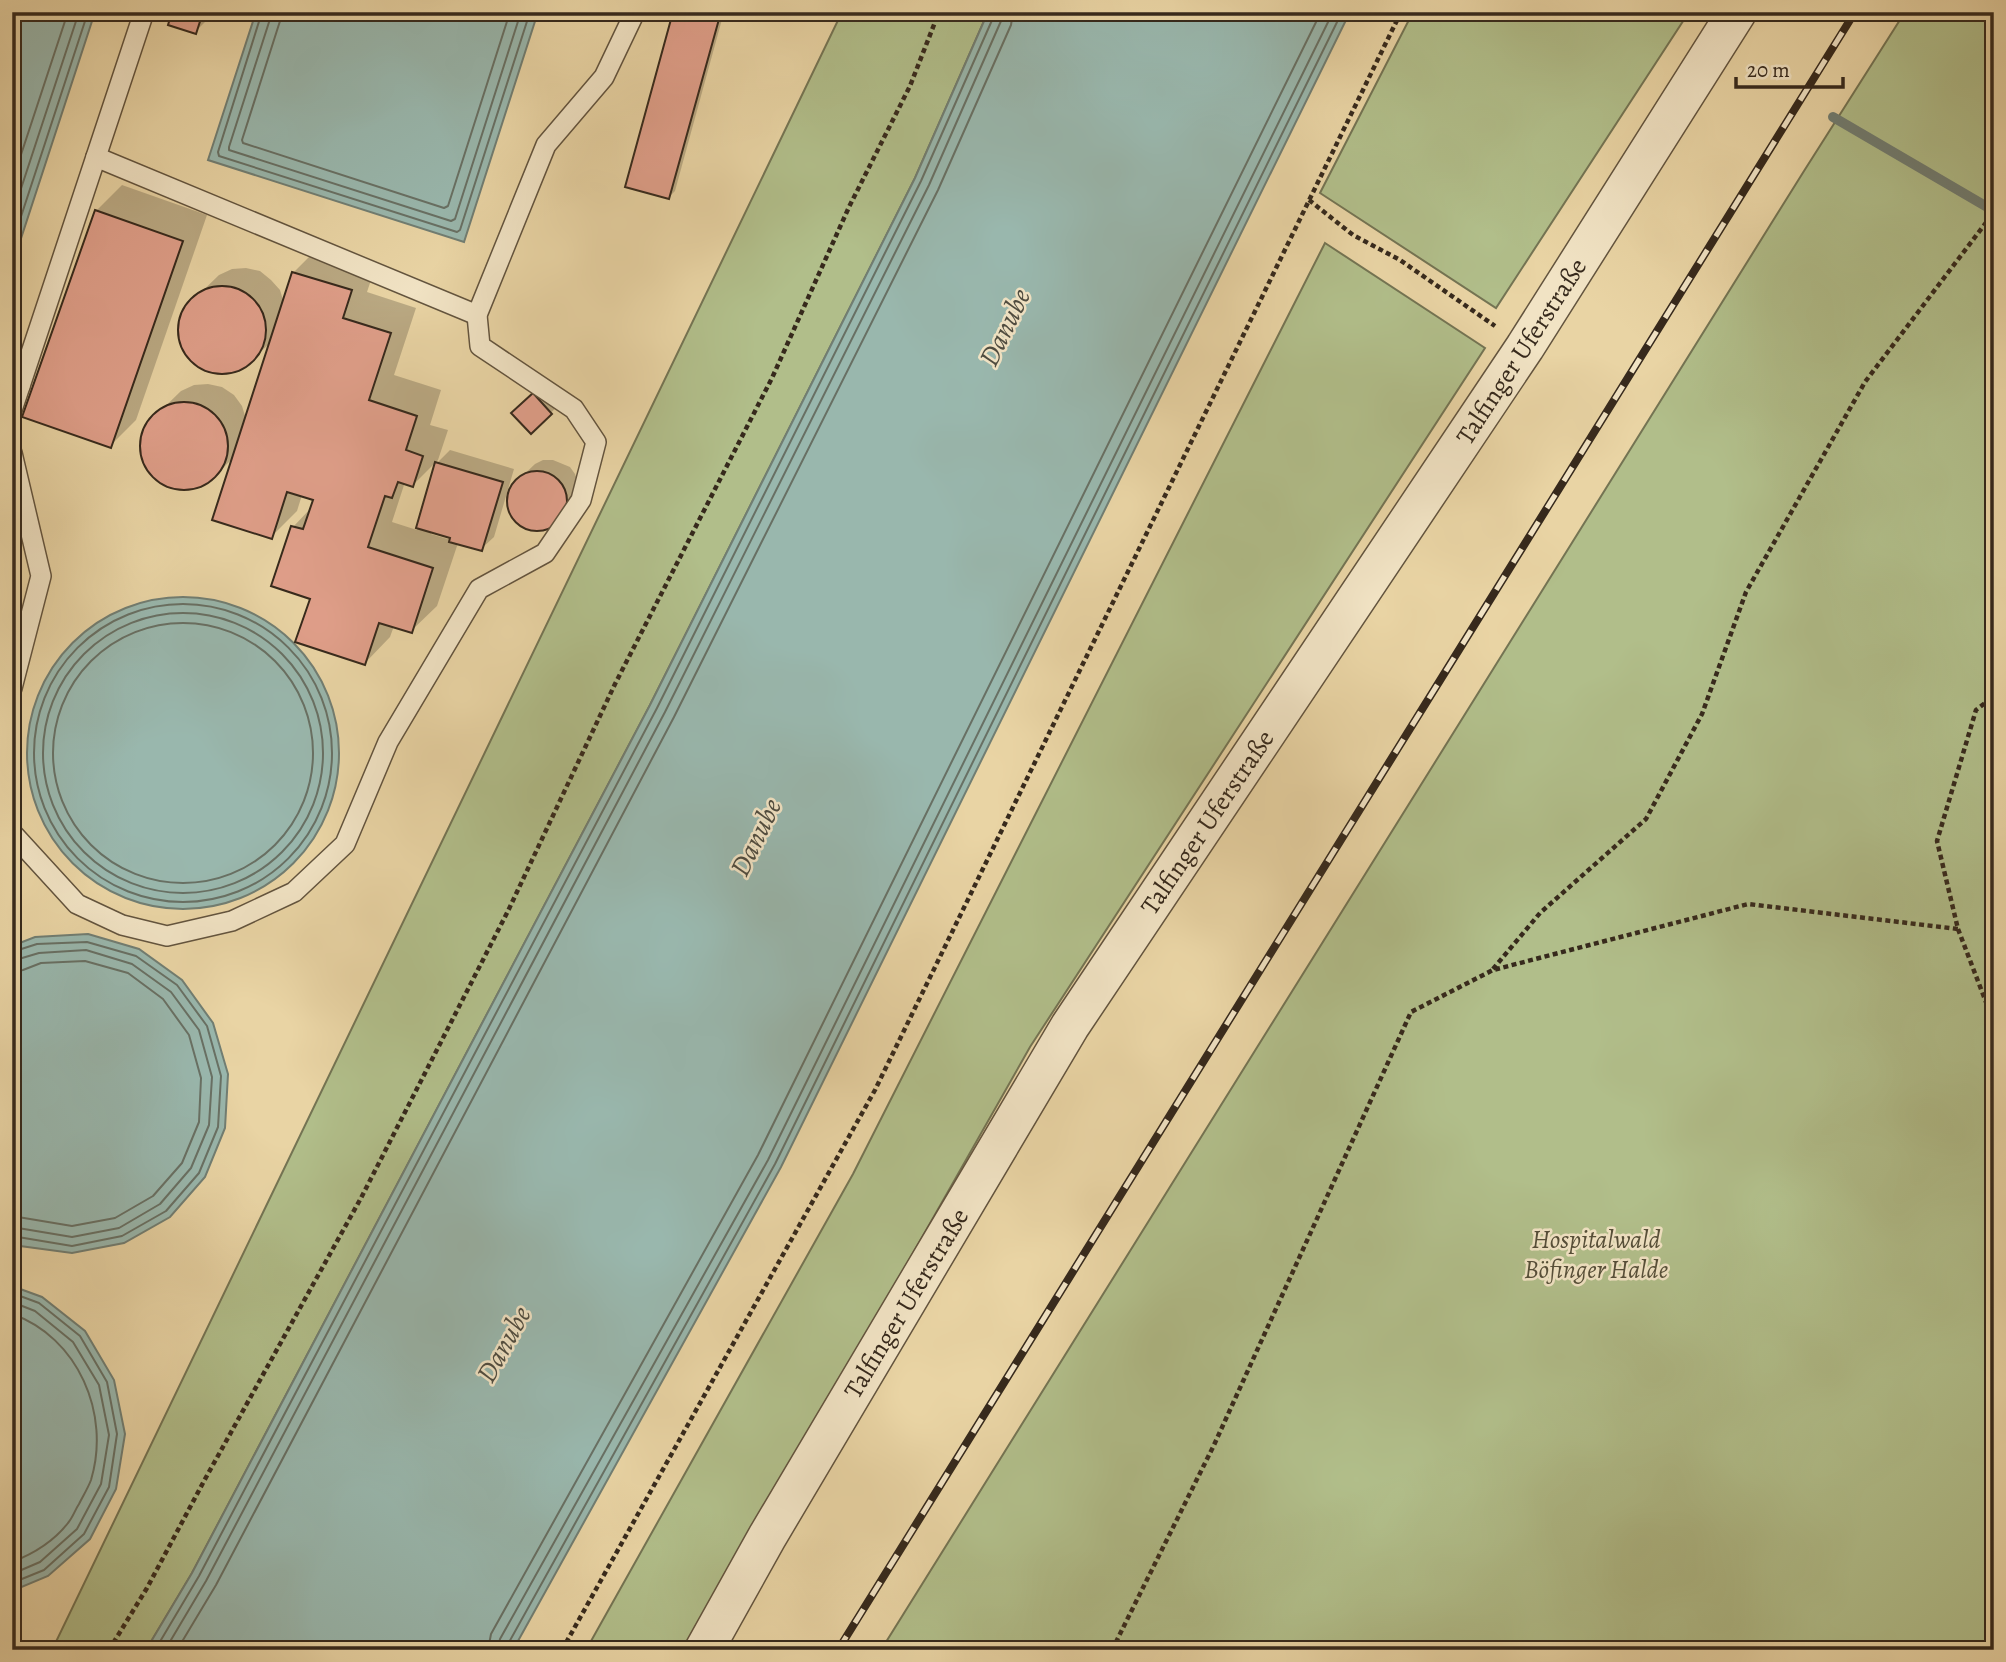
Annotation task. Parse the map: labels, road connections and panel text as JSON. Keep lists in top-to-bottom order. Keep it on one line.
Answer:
{"streets":{"street":["Talfinger Uferstraße"]},"water":["Danube"],"parks":["Hospitalwald Böfinger Halde"],"scale_bar":"20 m"}
